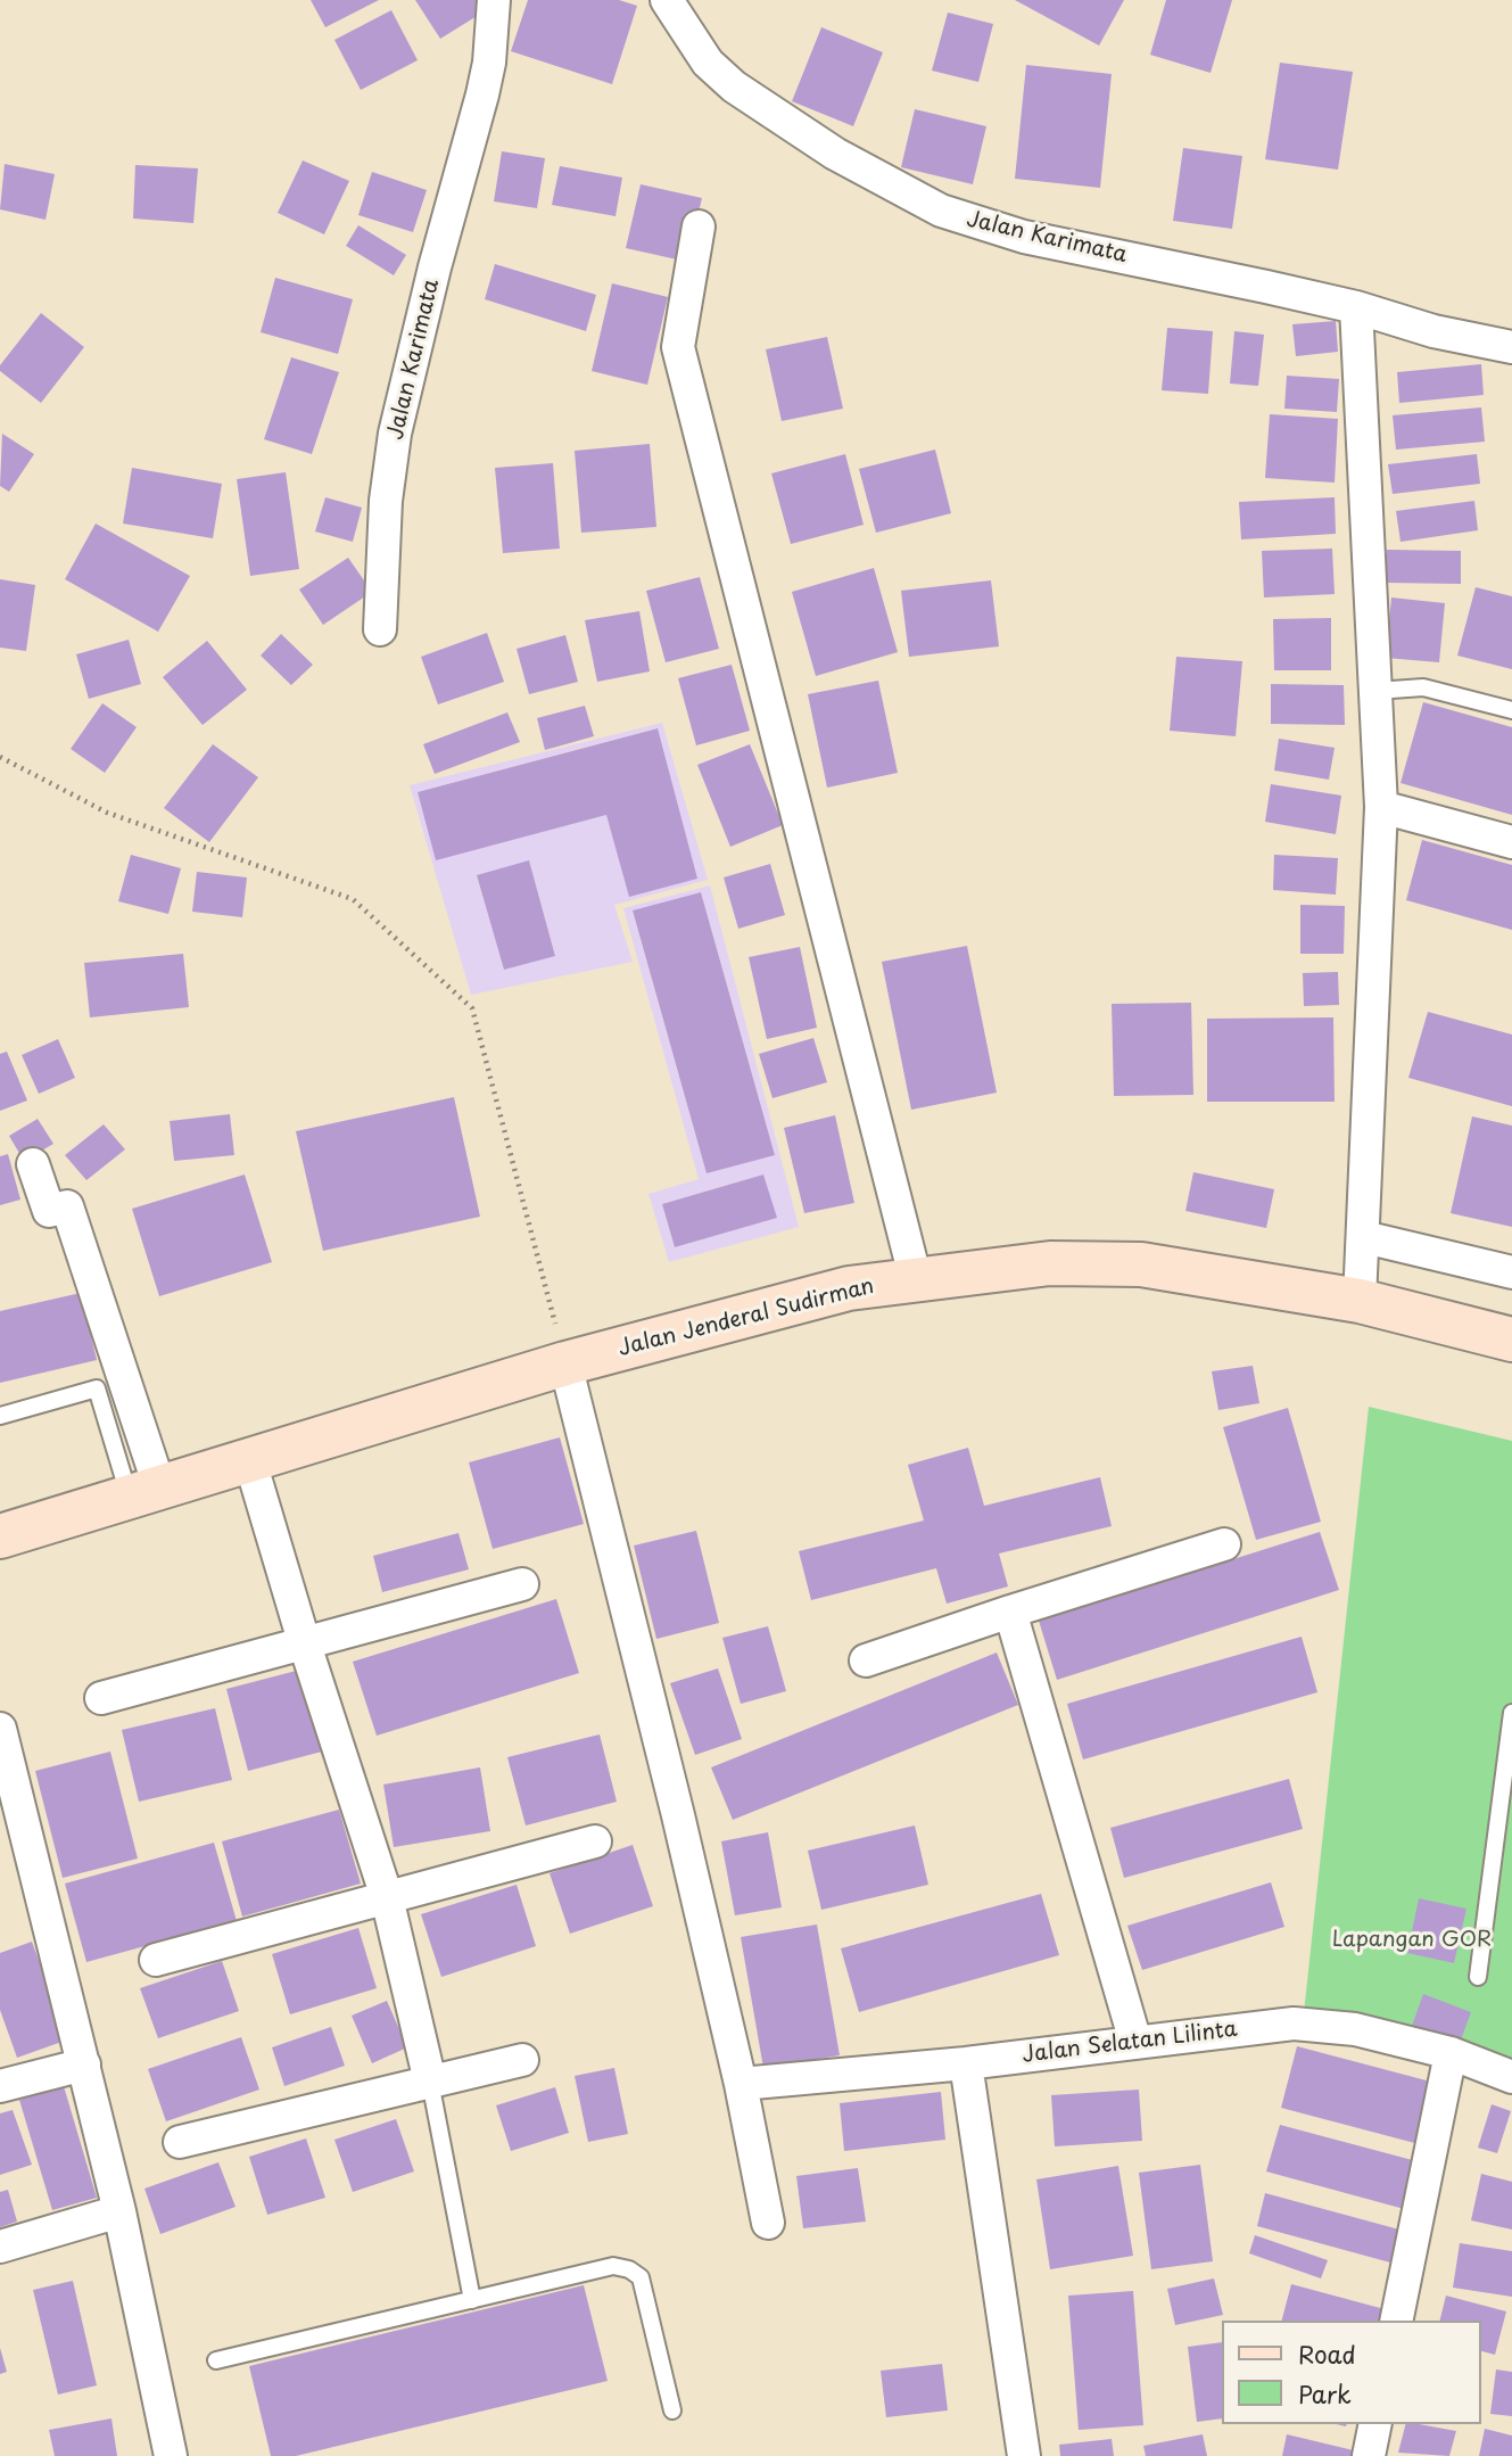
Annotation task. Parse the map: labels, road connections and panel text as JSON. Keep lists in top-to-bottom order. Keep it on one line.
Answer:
{"streets":{"main road":["Jalan Jenderal Sudirman"],"street":["Jalan Karimata","Jalan Selatan Lilinta"]},"parks":["Lapangan GOR"],"legend":["Road","Park"]}
